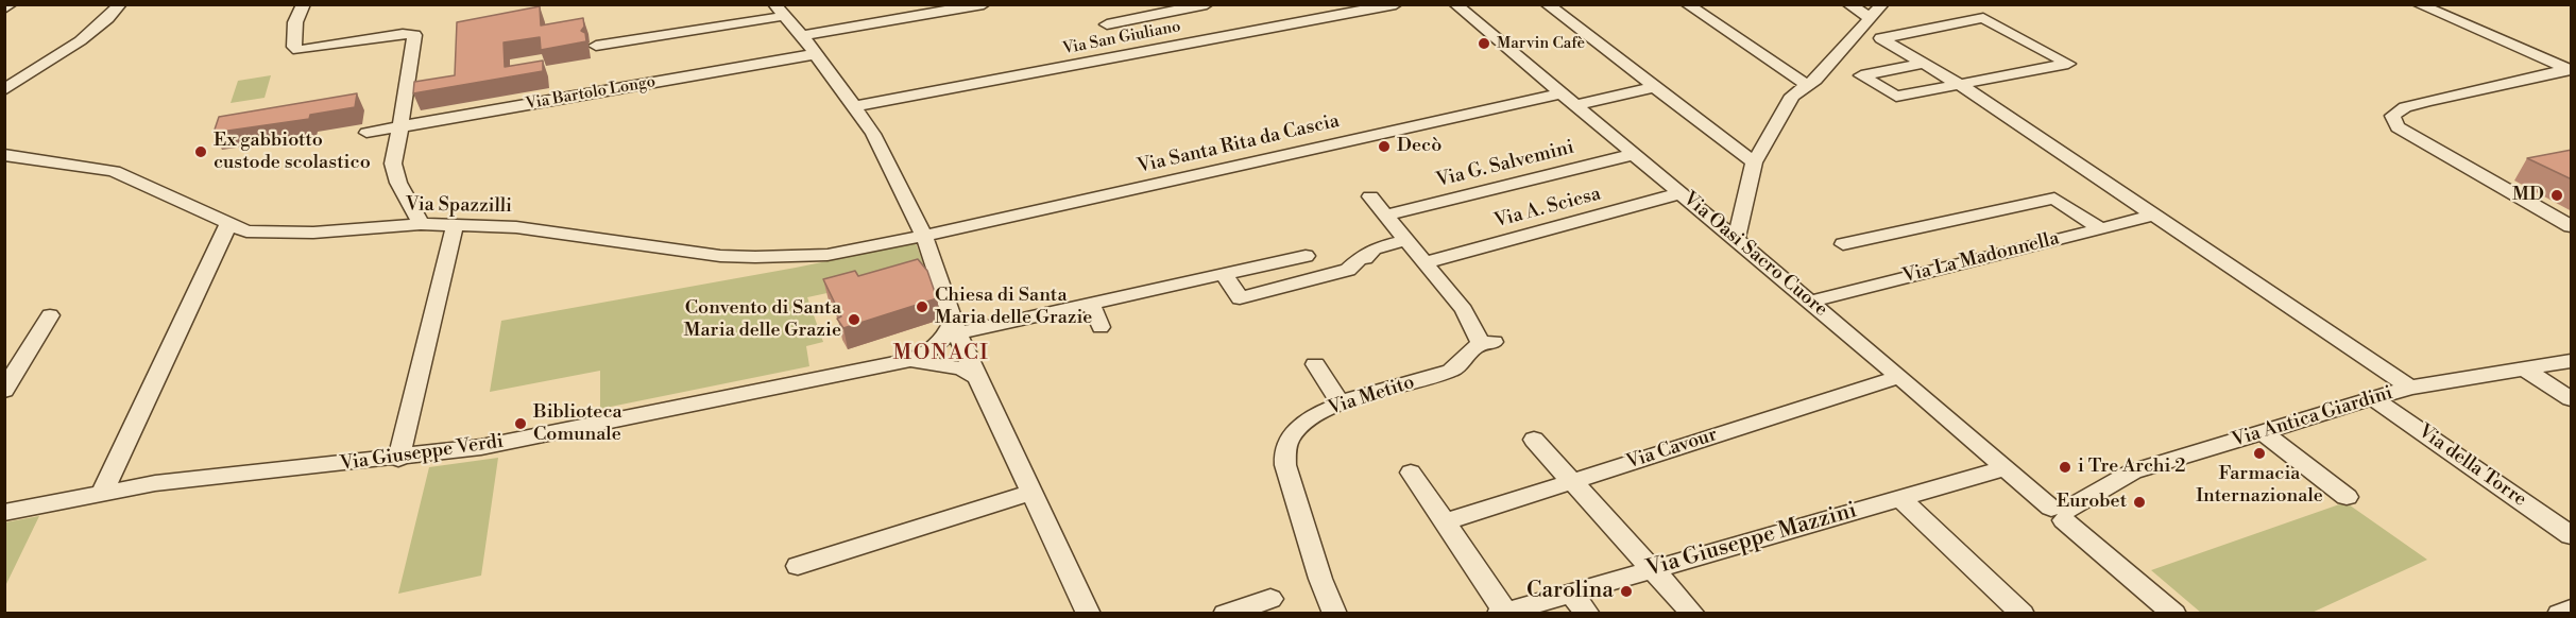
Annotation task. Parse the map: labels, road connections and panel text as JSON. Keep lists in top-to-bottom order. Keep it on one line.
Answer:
{"streets":{"street":["Via San Giuliano","Via Bartolo Longo","Via Santa Rita da Cascia","Via G. Salvemini","Via Spazzilli","Via A. Sciesa","Via Oasi Sacro Cuore","Via La Madonnella","Via Metito","Via Antica Giardini","Via Cavour","Via Giuseppe Verdi","Via della Torre","Via Giuseppe Mazzini"]},"crossings":[["Via Santa Rita da Cascia","Via Spazzilli"],["Via Santa Rita da Cascia","Via Oasi Sacro Cuore"],["Via G. Salvemini","Via Oasi Sacro Cuore"],["Via G. Salvemini","Via Metito"],["Via A. Sciesa","Via Oasi Sacro Cuore"],["Via A. Sciesa","Via Metito"],["Via Oasi Sacro Cuore","Via La Madonnella"],["Via Oasi Sacro Cuore","Via Antica Giardini"],["Via Oasi Sacro Cuore","Via Cavour"],["Via Oasi Sacro Cuore","Via Giuseppe Mazzini"],["Via Antica Giardini","Via della Torre"]],"districts":["MONACI"],"places":["Marvin Cafè","Decò","Ex gabbiotto custode scolastico","MD","Chiesa di Santa Maria delle Grazie","Convento di Santa Maria delle Grazie","Biblioteca Comunale","Farmacia Internazionale","i Tre Archi 2","Eurobet","Carolina"]}
